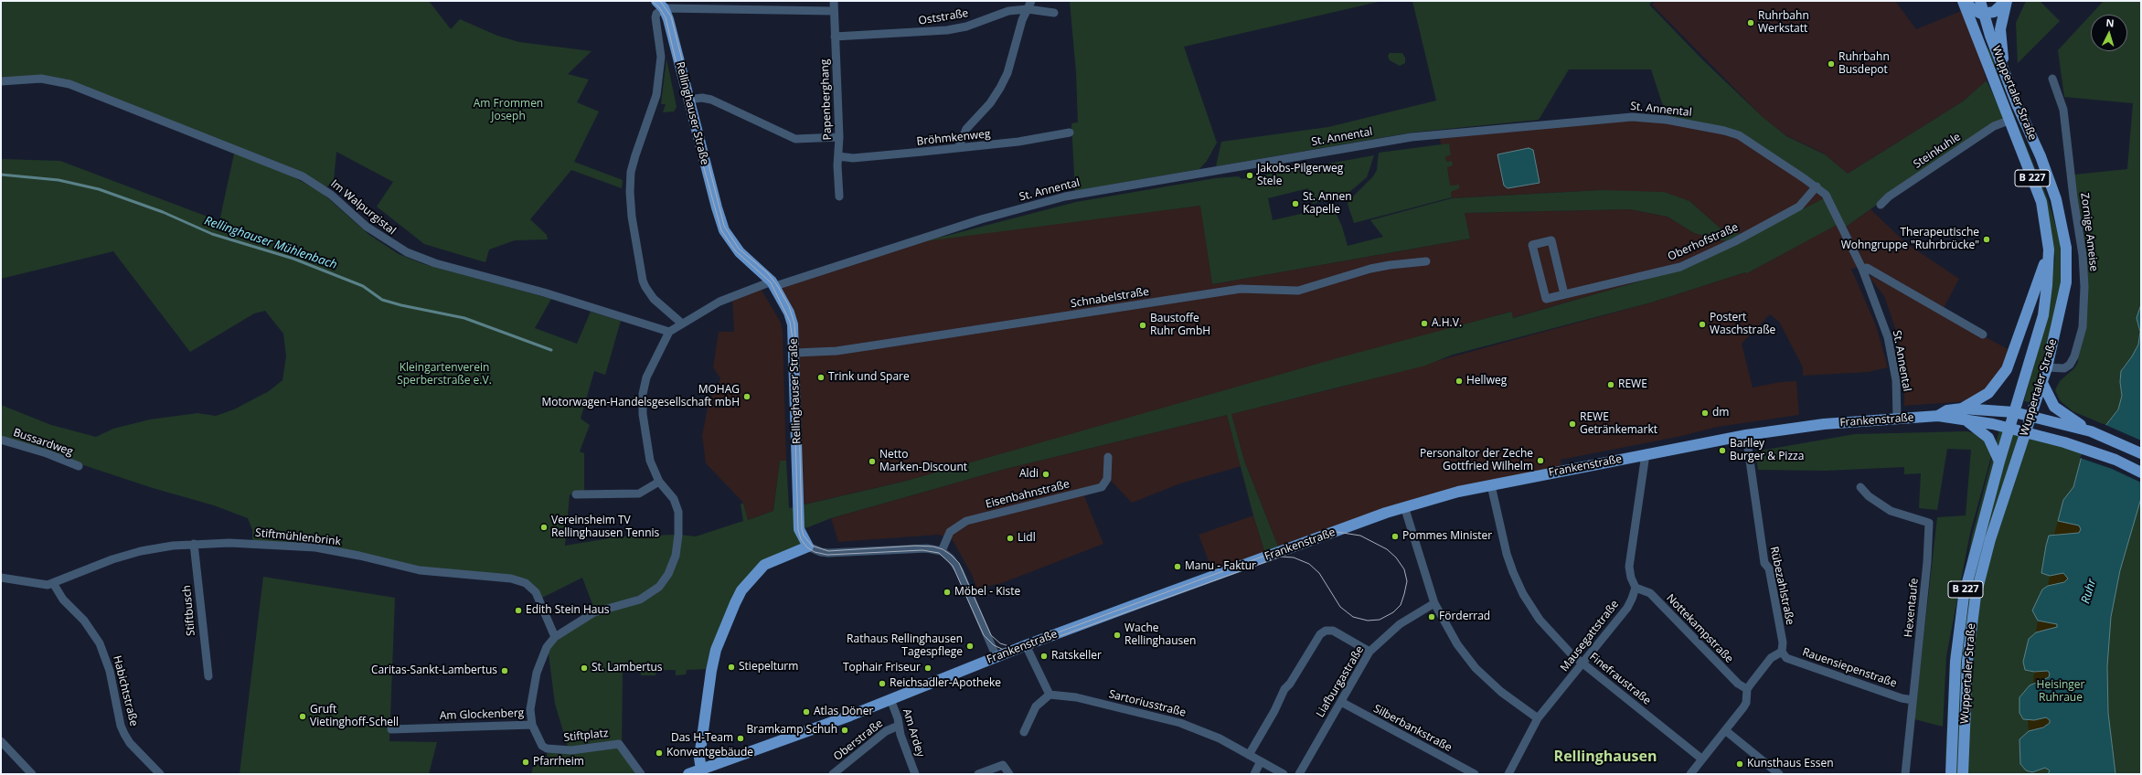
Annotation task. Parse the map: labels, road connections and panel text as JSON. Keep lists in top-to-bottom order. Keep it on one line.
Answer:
{"streets":{"main road":["Wuppertaler Straße","Rellinghauser Straße","B 227","Frankenstraße"],"street":["Oststraße","Papenberghang","St. Annental","Bröhmkenweg","Steinkuhle","Im Walpurgistal","Zornige Ameise","Oberhofstraße","Schnabelstraße","Bussardweg","Eisenbahnstraße","Stiftmühlenbrink","Rübezahlstraße","Hexentaufe","Stiftbusch","Nottekampstraße","Mausegattstraße","Rauensiepenstraße","Finefraustraße","Liafburgastraße","Habichtstraße","Sartoriusstraße","Am Glockenberg","Silberbankstraße","Am Ardey","Stiftplatz","Oberstraße"]},"crossings":[["Oststraße","Papenberghang"],["Wuppertaler Straße","Steinkuhle"],["Wuppertaler Straße","B 227"],["Wuppertaler Straße","Zornige Ameise"],["Wuppertaler Straße","Frankenstraße"],["Papenberghang","Bröhmkenweg"],["St. Annental","Rellinghauser Straße"],["St. Annental","Oberhofstraße"],["St. Annental","Frankenstraße"],["Rellinghauser Straße","Schnabelstraße"],["Im Walpurgistal","Am Glockenberg"],["Frankenstraße","Rübezahlstraße"],["Frankenstraße","Finefraustraße"],["Frankenstraße","Am Ardey"],["Stiftmühlenbrink","Stiftbusch"],["Stiftmühlenbrink","Habichtstraße"],["Stiftmühlenbrink","Am Glockenberg"],["Rübezahlstraße","Rauensiepenstraße"],["Hexentaufe","Rauensiepenstraße"],["Nottekampstraße","Mausegattstraße"],["Mausegattstraße","Finefraustraße"],["Liafburgastraße","Silberbankstraße"],["Am Glockenberg","Stiftplatz"],["Am Ardey","Oberstraße"]],"districts":["Rellinghausen"],"water":["Rellinghauser Mühlenbach","Ruhr"],"parks":["Am Frommen Joseph","Kleingartenverein Sperberstraße e.V.","Heisinger Ruhraue"],"places":["Ruhrbahn Werkstatt","Ruhrbahn Busdepot","Jakobs-Pilgerweg Stele","St. Annen Kapelle","Therapeutische Wohngruppe \"Ruhrbrücke\"","A.H.V.","Postert Waschstraße","Baustoffe Ruhr GmbH","Trink und Spare","Hellweg","REWE","MOHAG Motorwagen-Handelsgesellschaft mbH","dm","REWE Getränkemarkt","Barlley Burger & Pizza","Personaltor der Zeche Gottfried Wilhelm","Netto Marken-Discount","Aldi","Vereinsheim TV Rellinghausen Tennis","Pommes Minister","Lidl","Manu - Faktur","Möbel - Kiste","Edith Stein Haus","Förderrad","Wache Rellinghausen","Rathaus Rellinghausen Tagespflege","Ratskeller","Stiepelturm","St. Lambertus","Tophair Friseur","Caritas-Sankt-Lambertus","Reichsadler-Apotheke","Atlas Döner","Gruft Vietinghoff-Schell","Bramkamp Schuh","Das H-Team","Konventgebäude","Pfarrheim","Kunsthaus Essen"],"north":"top"}
